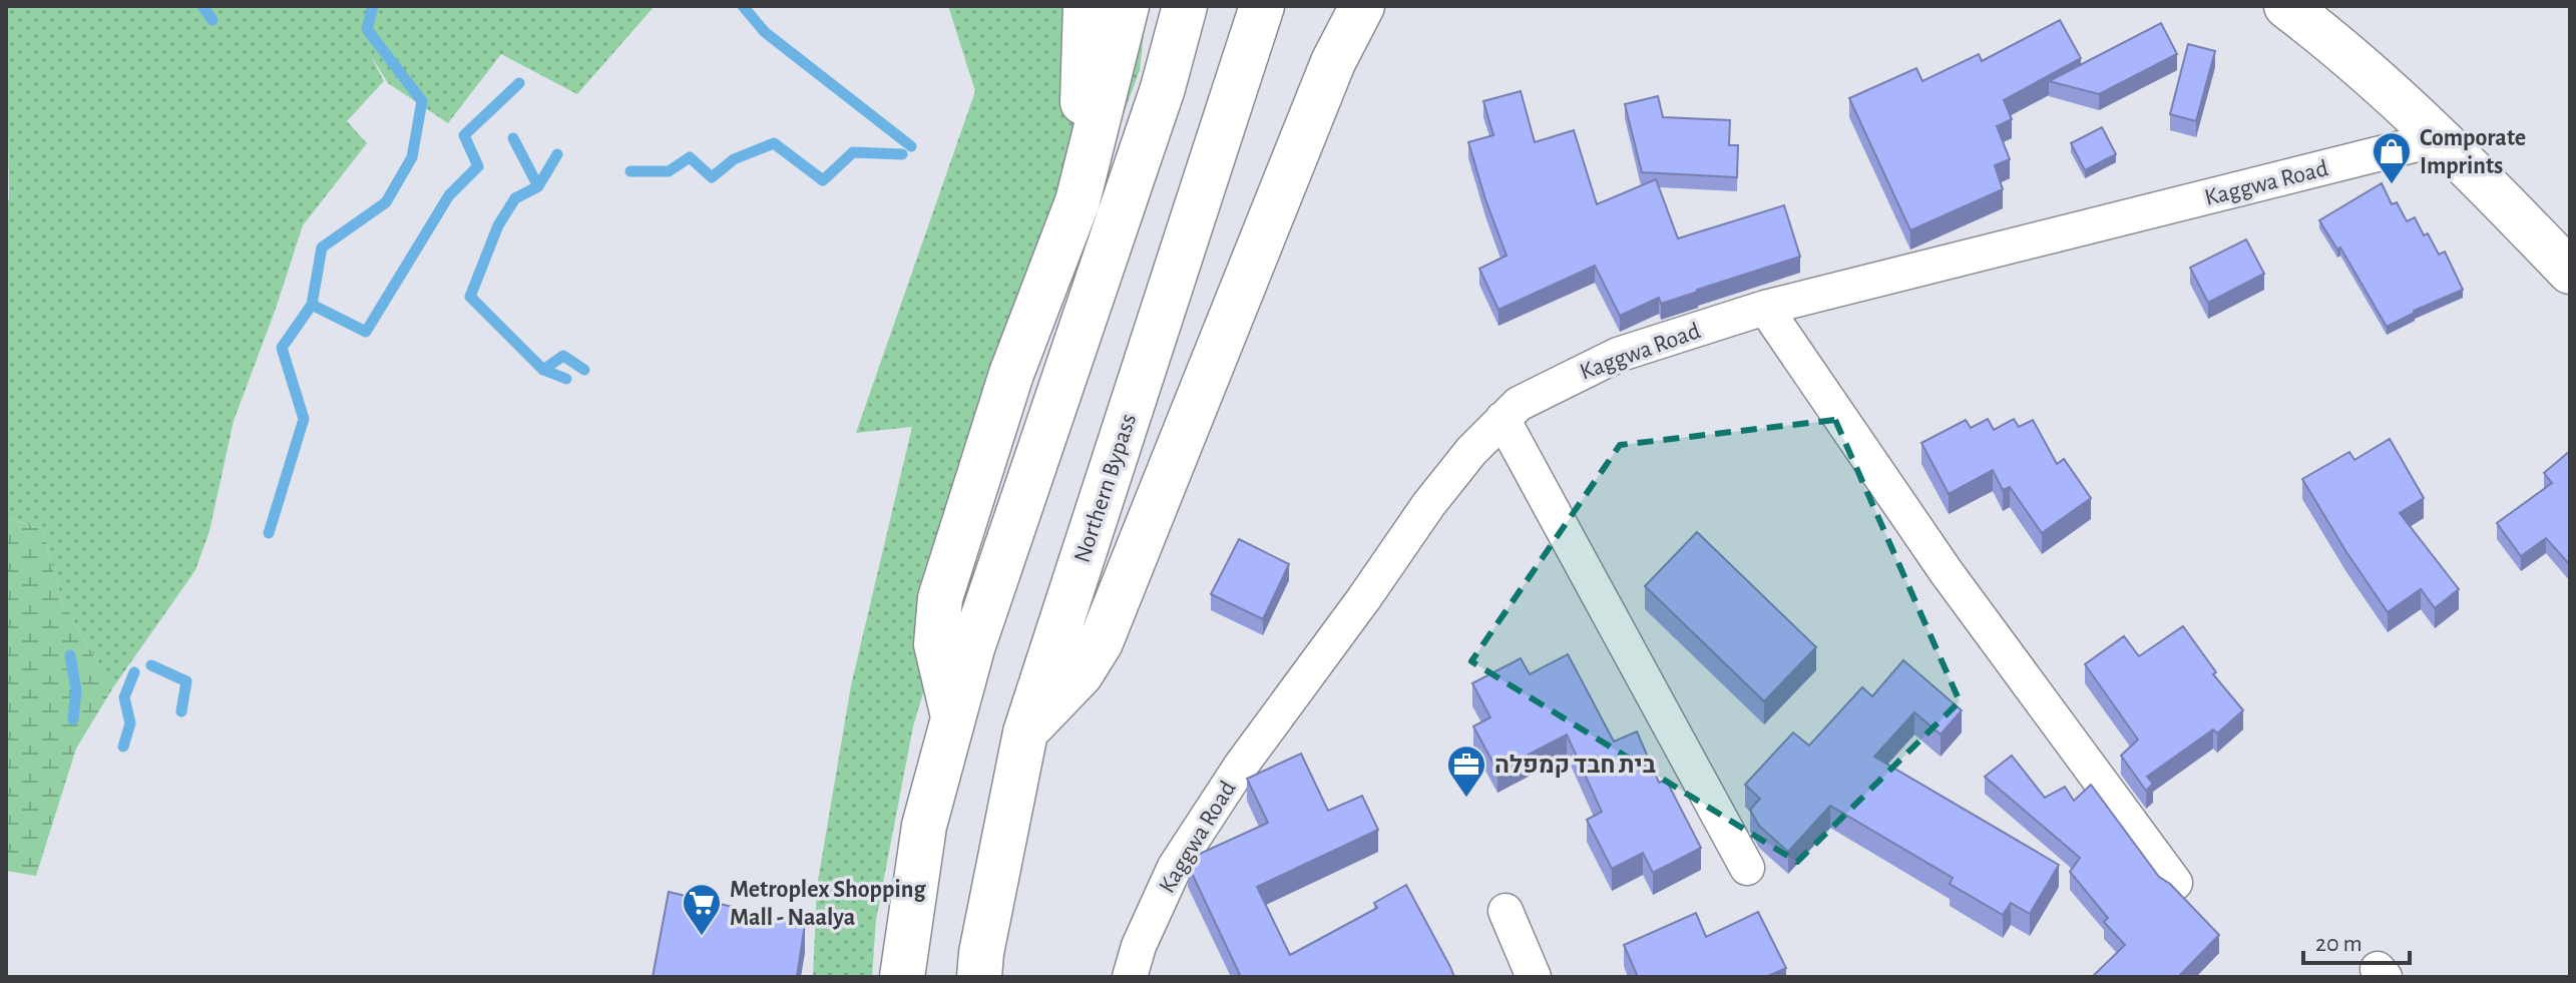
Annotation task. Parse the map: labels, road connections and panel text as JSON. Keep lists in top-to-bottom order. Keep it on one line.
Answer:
{"streets":{"main road":["Northern Bypass"],"street":["Kaggwa Road"]},"places":{"shop":["Comporate Imprints"],"office":["בית חבד קמפלה"],"supermarket":["Metroplex Shopping Mall - Naalya"]},"scale_bar":"20 m"}
